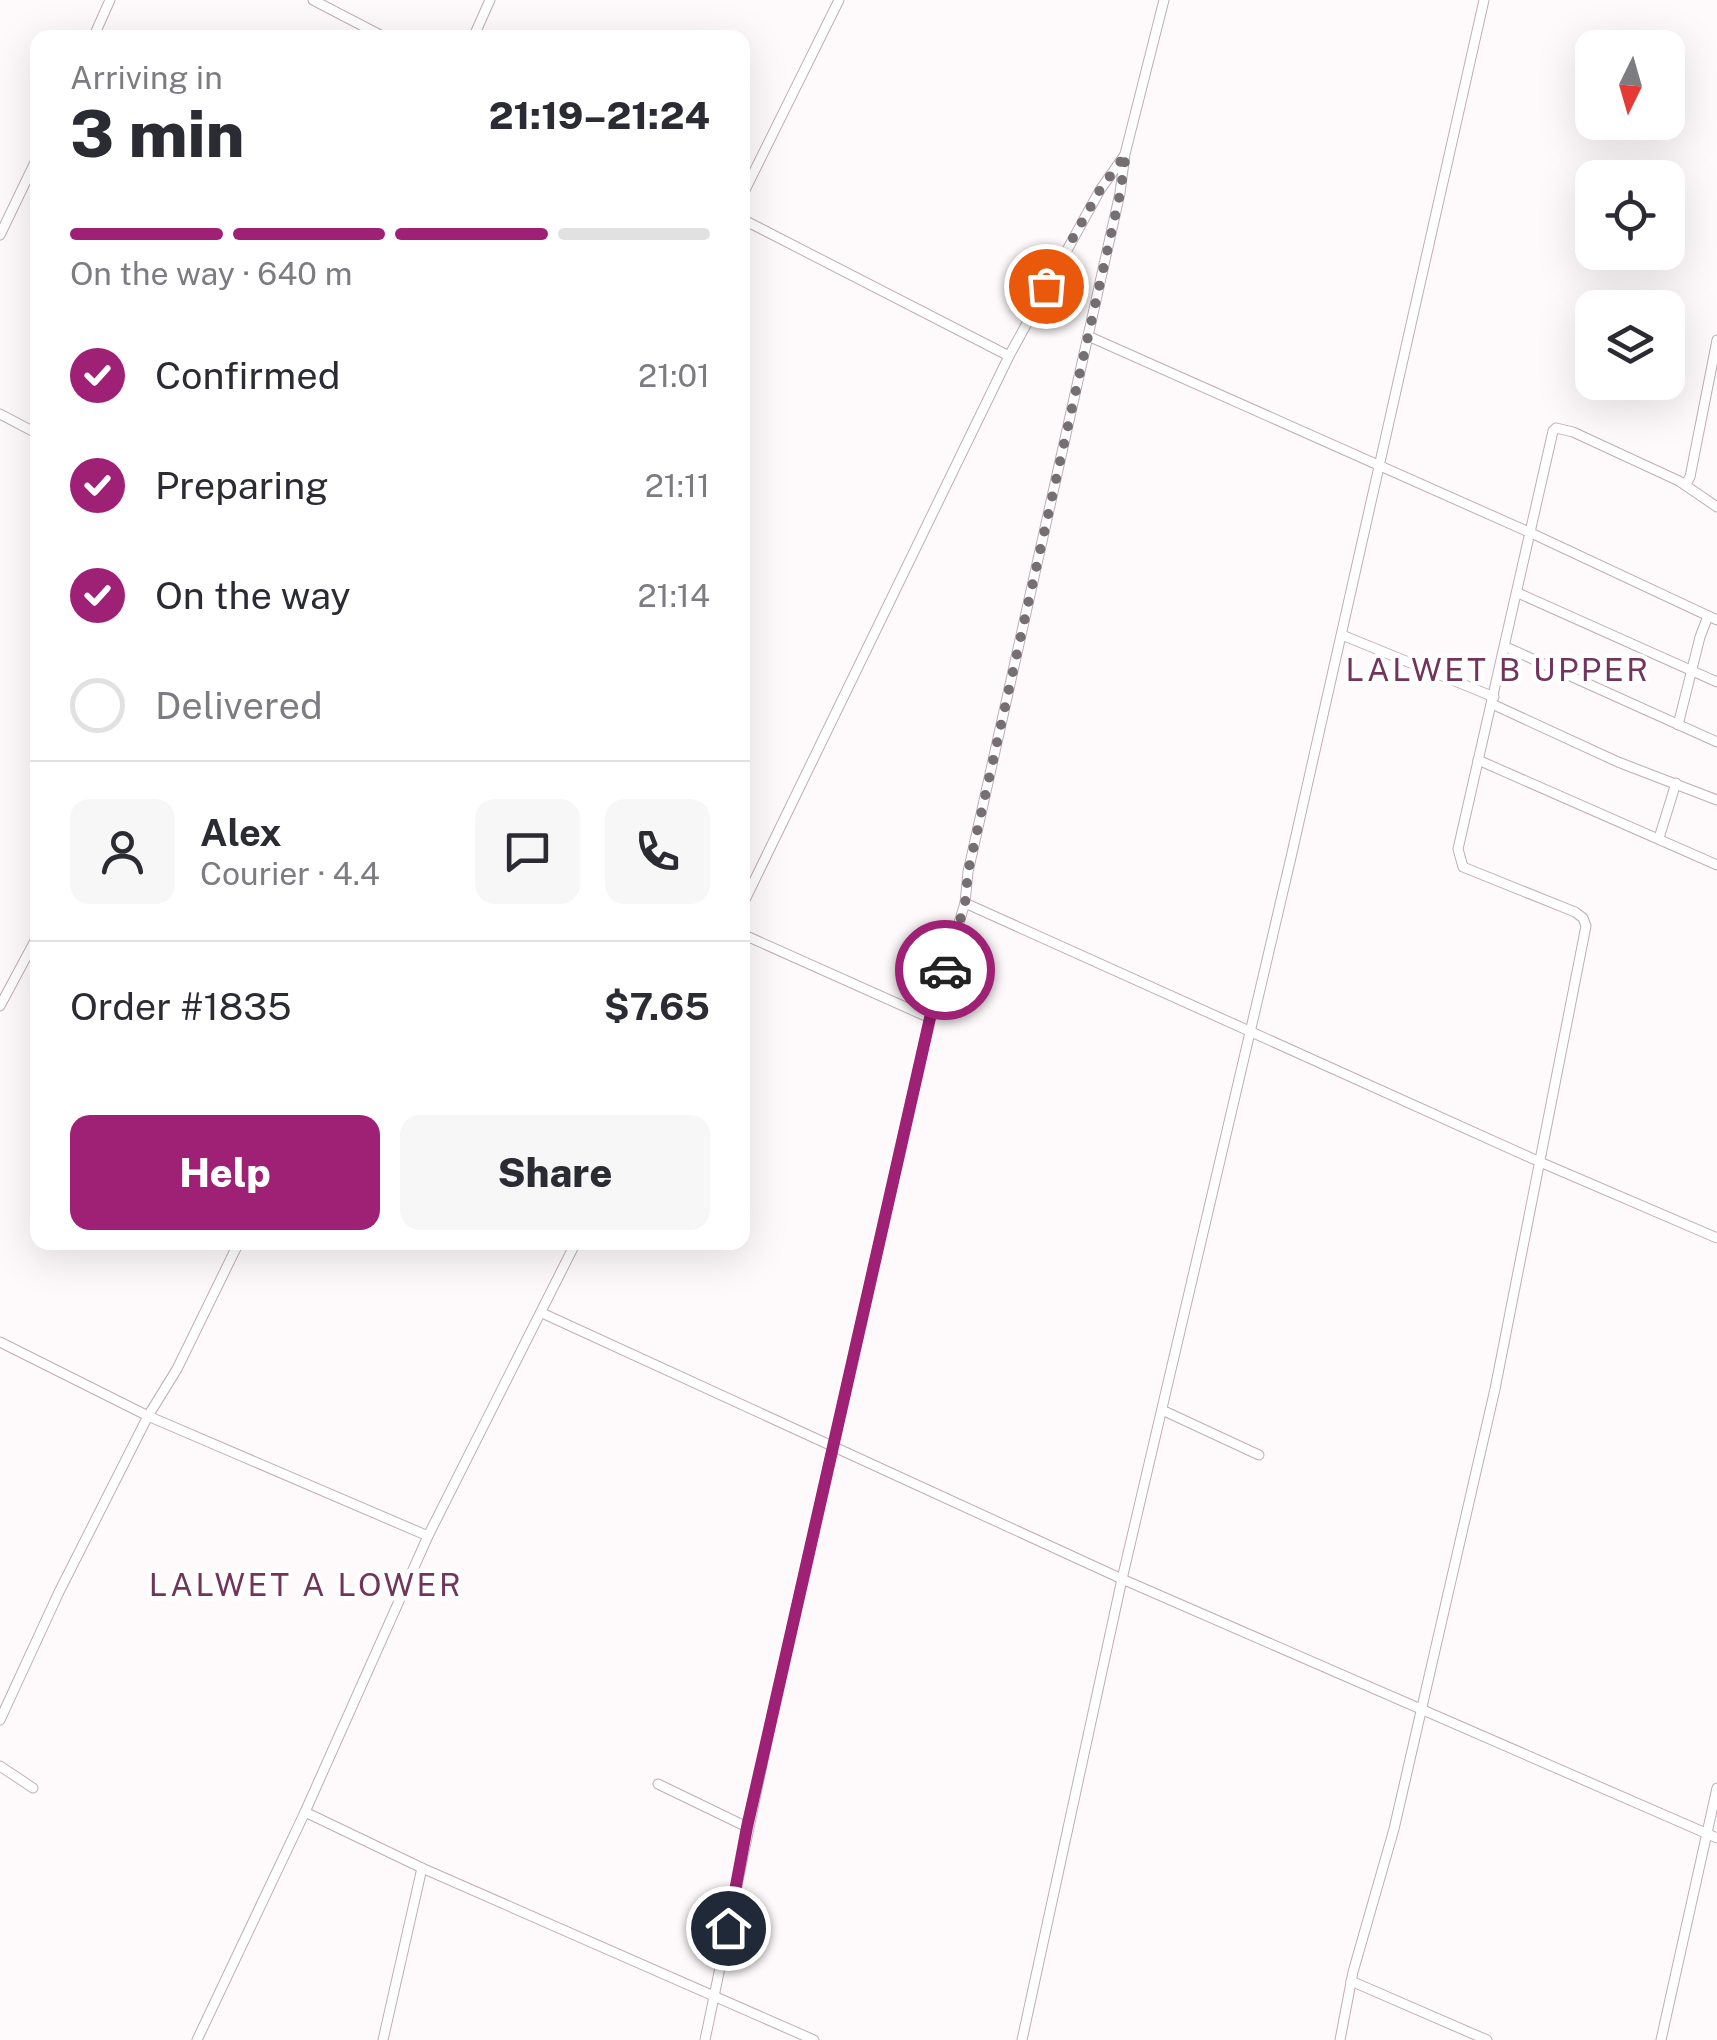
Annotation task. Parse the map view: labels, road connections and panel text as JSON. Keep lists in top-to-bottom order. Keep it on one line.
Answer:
{"districts":["LALWET B UPPER","LALWET A LOWER"],"north":"bottom","page":{"heading":["3 min","Arriving in","21:19–21:24"],"panel":["Alex","Courier · 4.4","Order #1835","$7.65"],"bar":"On the way · 640 m","list":[["Confirmed","21:01"],["Preparing","21:11"],["On the way","21:14"],"Delivered"],"buttons":["Help","Share"]}}
